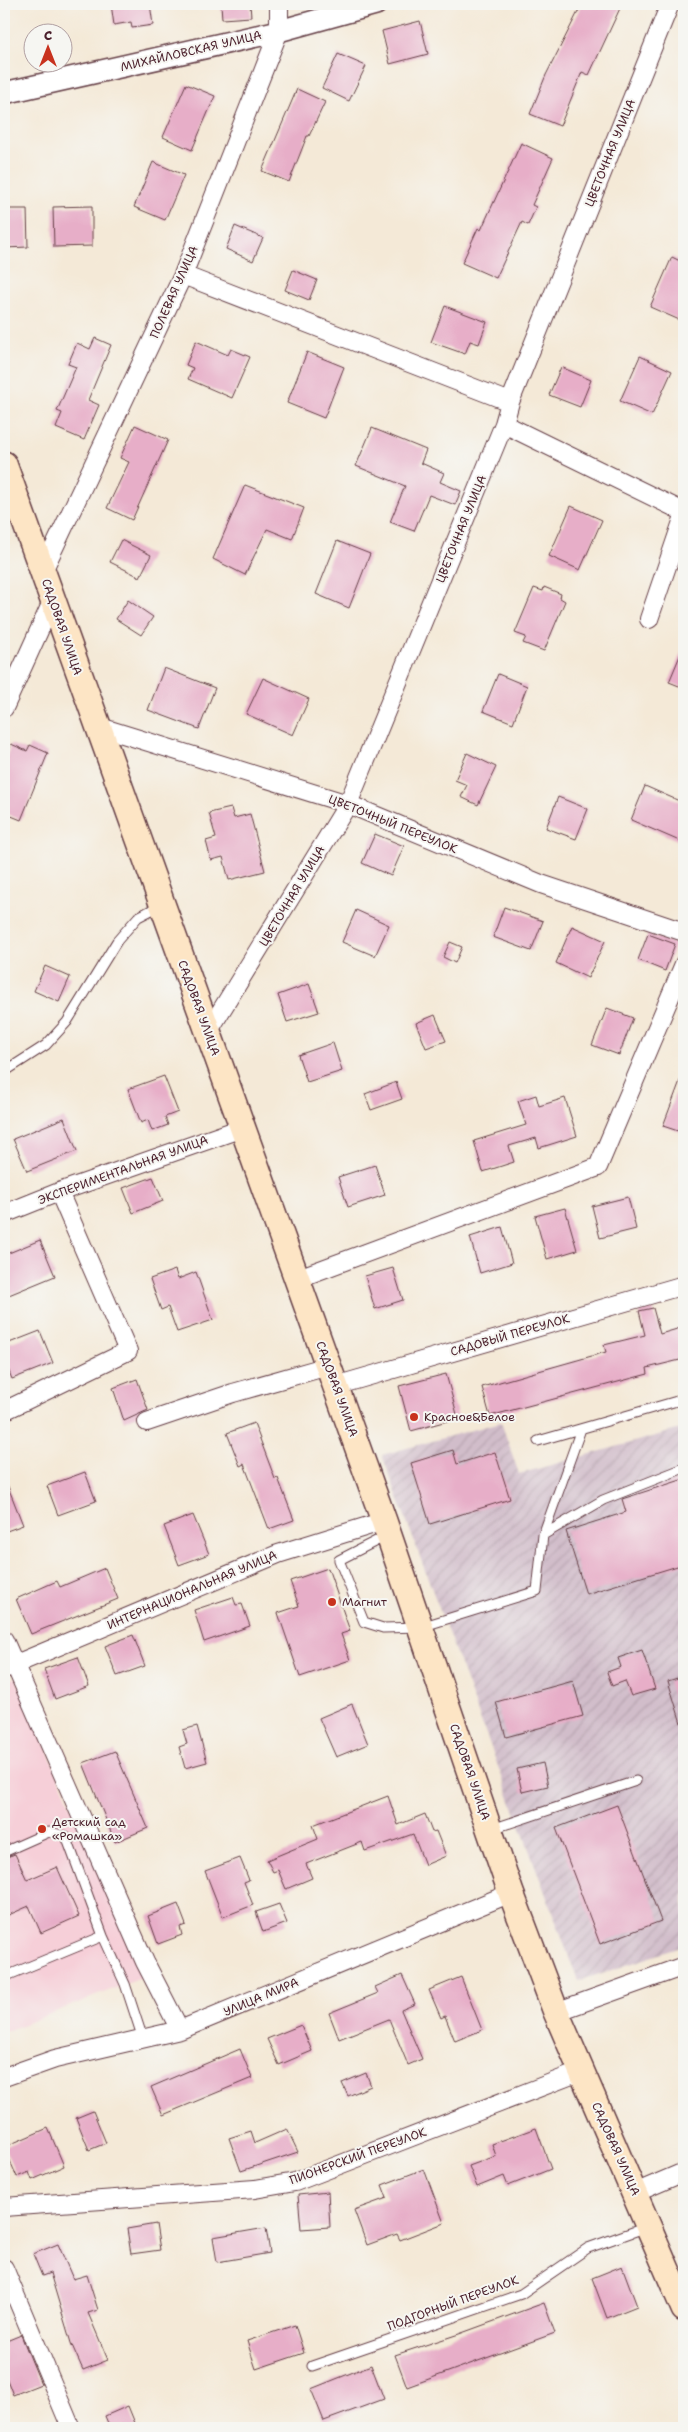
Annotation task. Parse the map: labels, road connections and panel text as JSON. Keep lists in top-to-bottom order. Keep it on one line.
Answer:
{"streets":{"main road":["САДОВАЯ УЛИЦА"],"street":["МИХАЙЛОВСКАЯ УЛИЦА","ЦВЕТОЧНАЯ УЛИЦА","ПОЛЕВАЯ УЛИЦА","ЦВЕТОЧНЫЙ ПЕРЕУЛОК","ЭКСПЕРИМЕНТАЛЬНАЯ УЛИЦА","САДОВЫЙ ПЕРЕУЛОК","ИНТЕРНАЦИОНАЛЬНАЯ УЛИЦА","УЛИЦА МИРА","ПИОНЕРСКИЙ ПЕРЕУЛОК"],"lane":["ПОДГОРНЫЙ ПЕРЕУЛОК"]},"crossings":[["МИХАЙЛОВСКАЯ УЛИЦА","ПОЛЕВАЯ УЛИЦА"],["ЦВЕТОЧНАЯ УЛИЦА","САДОВАЯ УЛИЦА"],["ЦВЕТОЧНАЯ УЛИЦА","ЦВЕТОЧНЫЙ ПЕРЕУЛОК"],["ПОЛЕВАЯ УЛИЦА","САДОВАЯ УЛИЦА"],["САДОВАЯ УЛИЦА","ЦВЕТОЧНЫЙ ПЕРЕУЛОК"],["САДОВАЯ УЛИЦА","ЭКСПЕРИМЕНТАЛЬНАЯ УЛИЦА"],["САДОВАЯ УЛИЦА","САДОВЫЙ ПЕРЕУЛОК"],["САДОВАЯ УЛИЦА","ИНТЕРНАЦИОНАЛЬНАЯ УЛИЦА"],["САДОВАЯ УЛИЦА","УЛИЦА МИРА"],["САДОВАЯ УЛИЦА","ПИОНЕРСКИЙ ПЕРЕУЛОК"],["САДОВАЯ УЛИЦА","ПОДГОРНЫЙ ПЕРЕУЛОК"]],"places":["Красное&Белое","Магнит","Детский сад «Ромашка»"],"north":"top"}
